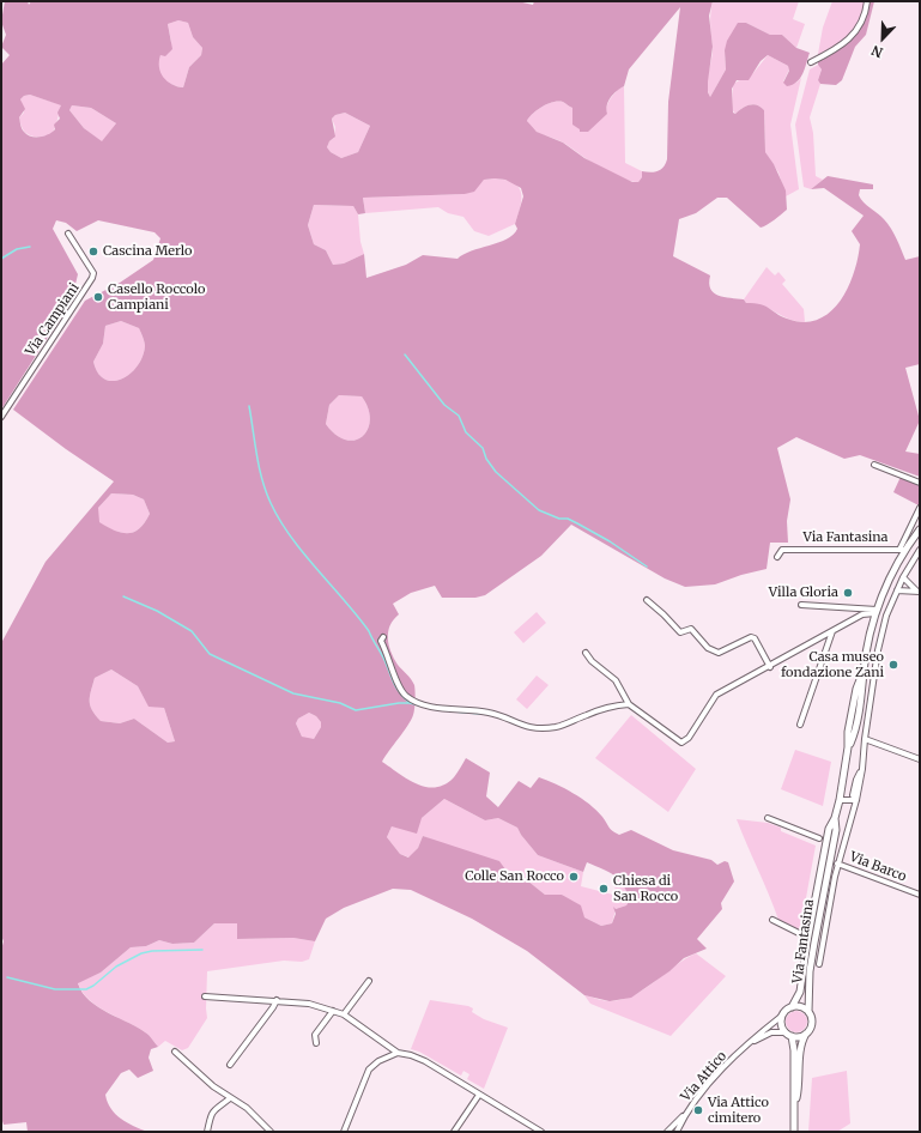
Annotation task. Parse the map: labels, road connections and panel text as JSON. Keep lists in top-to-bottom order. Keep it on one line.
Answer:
{"streets":{"street":["Via Campiani","Via Fantasina","Via Barco","Via Attico"]},"crossings":[["Via Fantasina","Via Attico"]],"places":["Cascina Merlo","Casello Roccolo Campiani","Villa Gloria","Casa museo fondazione Zani","Colle San Rocco","Chiesa di San Rocco","Via Attico cimitero"],"north":"bottom left"}
